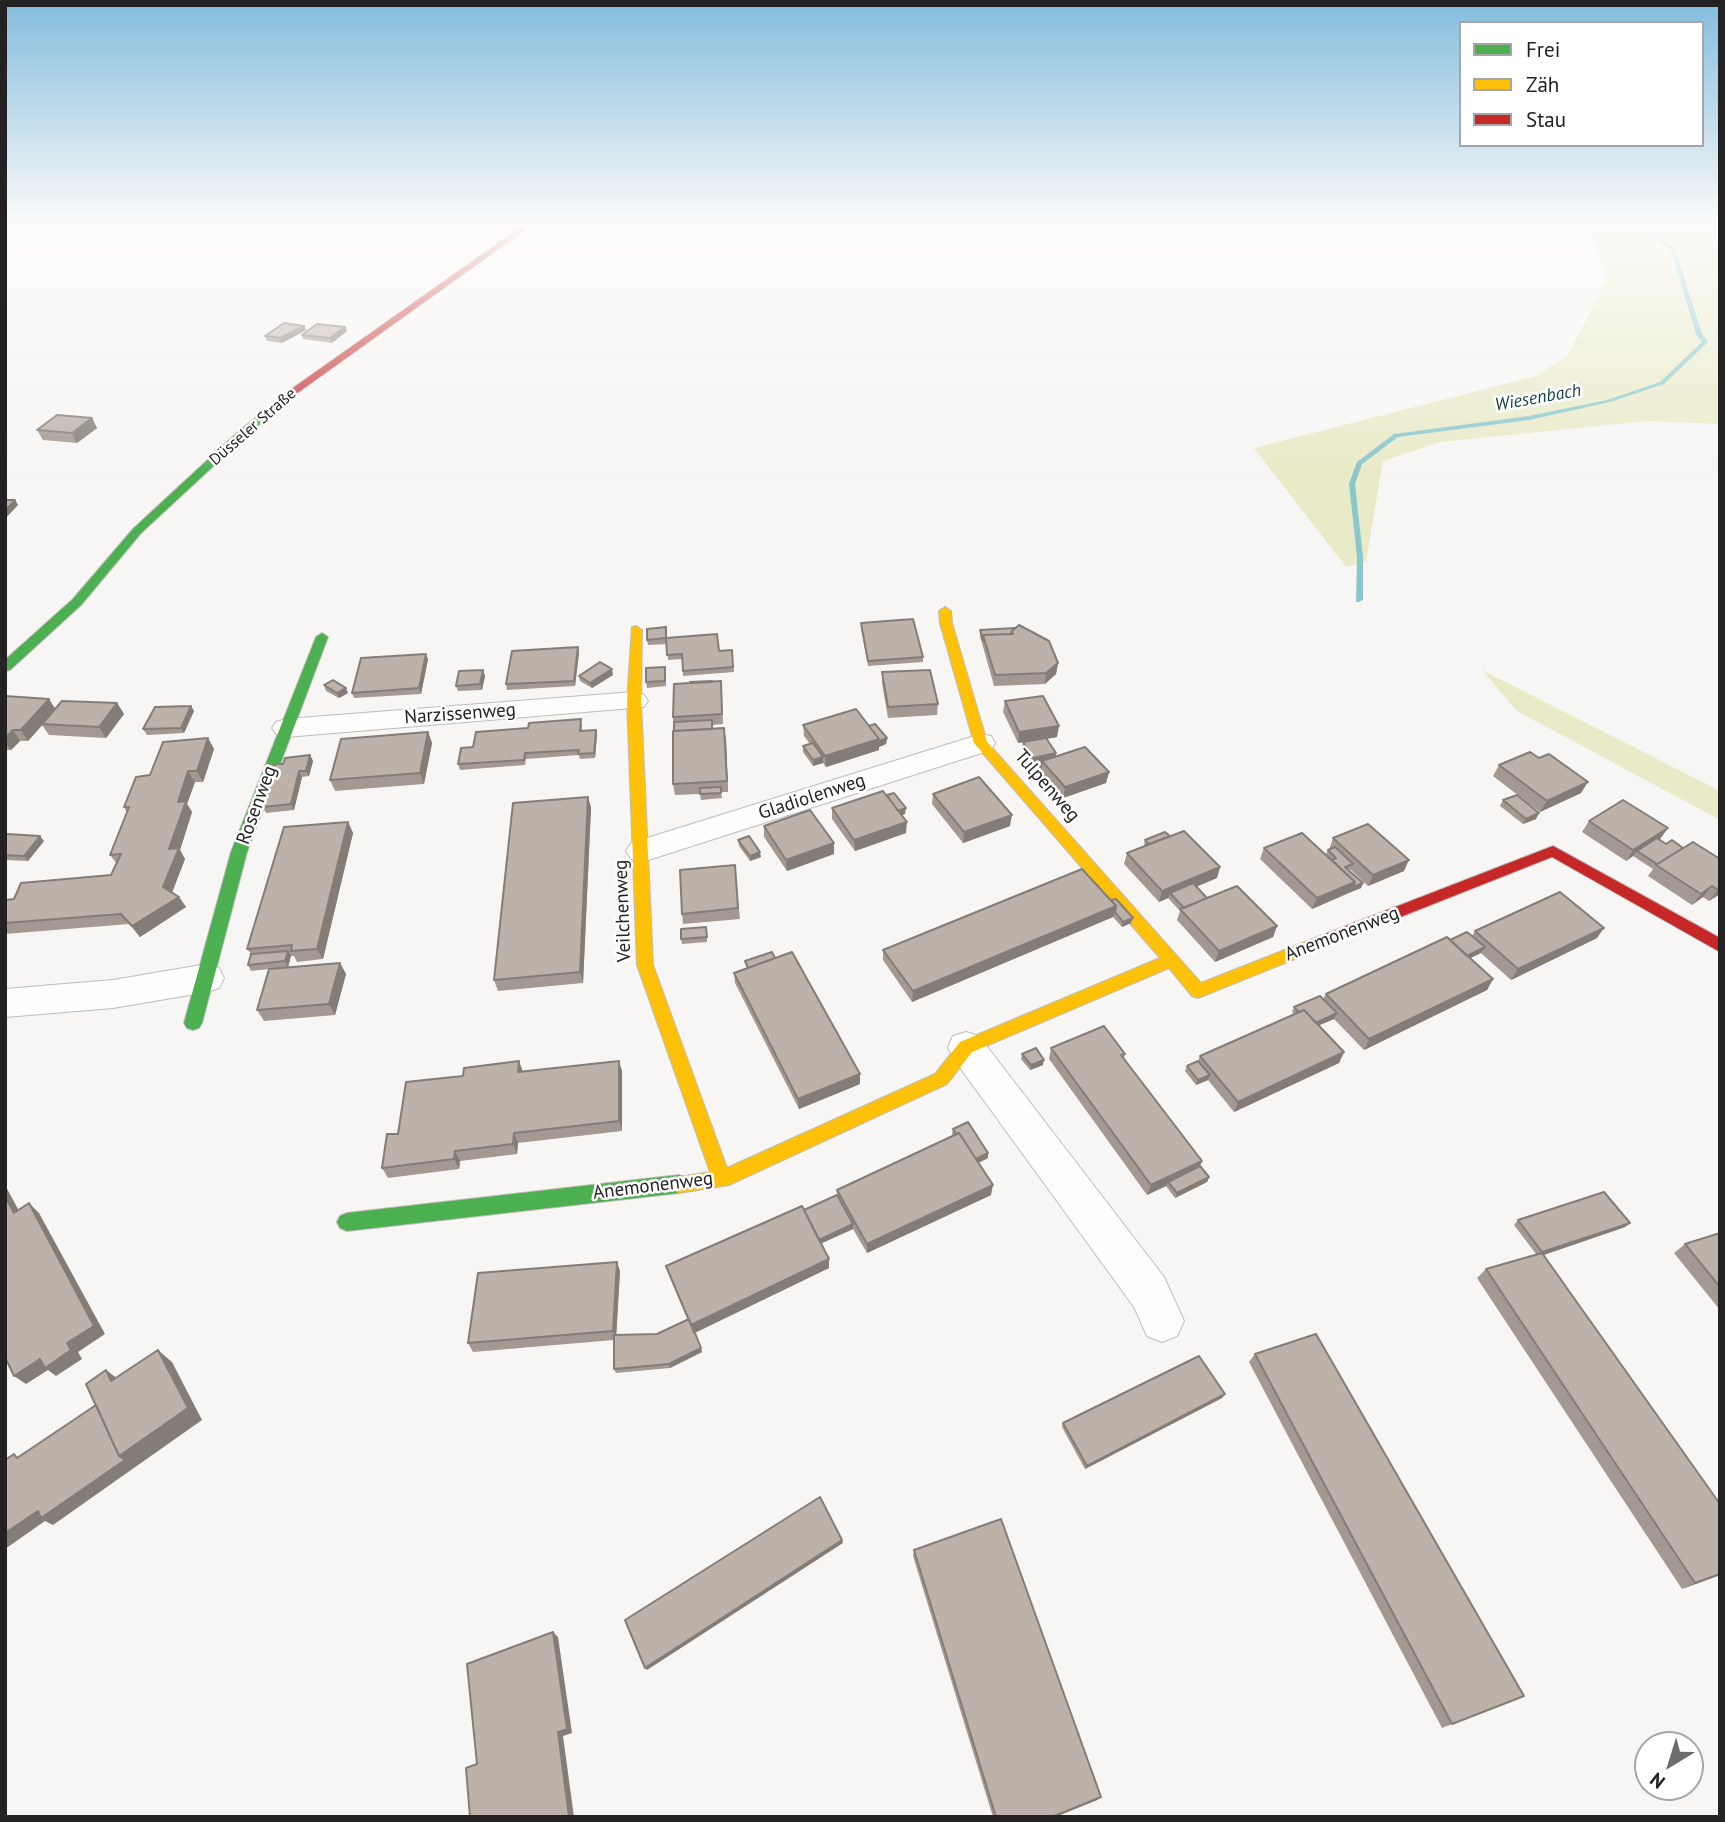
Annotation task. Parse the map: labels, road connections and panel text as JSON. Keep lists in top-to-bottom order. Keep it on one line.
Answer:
{"streets":{"street":["Düsseler Straße","Narzissenweg","Tulpenweg","Gladiolenweg","Rosenweg","Veilchenweg","Anemonenweg"]},"crossings":[["Narzissenweg","Rosenweg"],["Narzissenweg","Veilchenweg"],["Tulpenweg","Gladiolenweg"],["Tulpenweg","Anemonenweg"],["Gladiolenweg","Veilchenweg"],["Veilchenweg","Anemonenweg"]],"water":["Wiesenbach"],"legend":["Frei","Zäh","Stau"],"north":"bottom left"}
